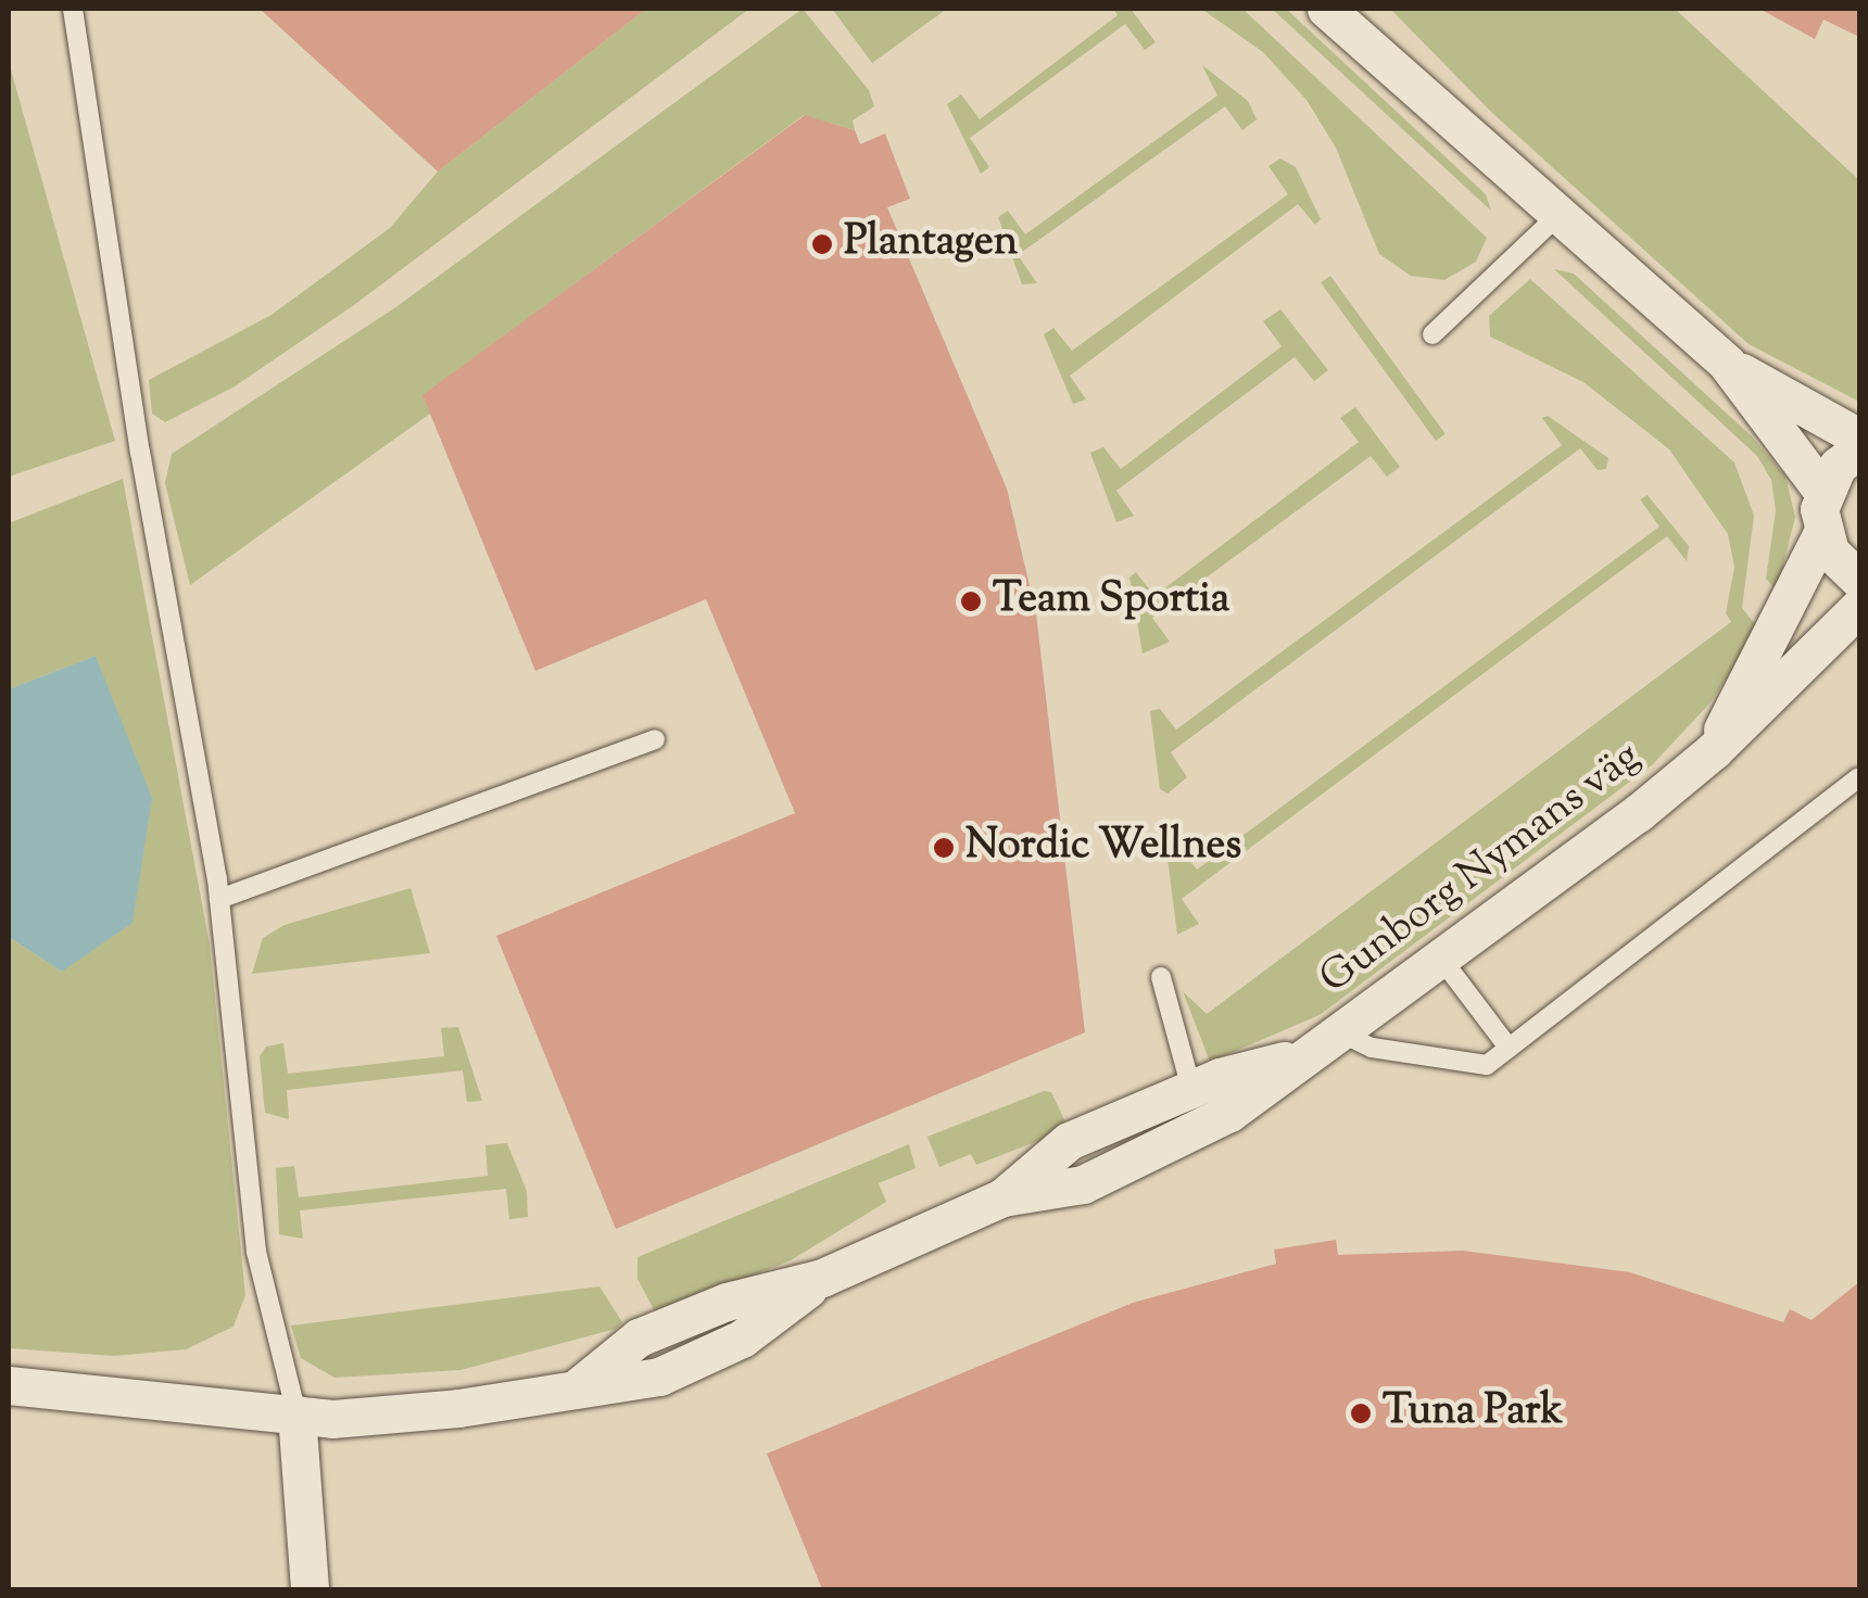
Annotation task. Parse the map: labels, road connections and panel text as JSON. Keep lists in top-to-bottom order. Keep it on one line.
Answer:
{"streets":{"street":["Gunborg Nymans väg"]},"places":["Plantagen","Team Sportia","Nordic Wellnes","Tuna Park"]}
